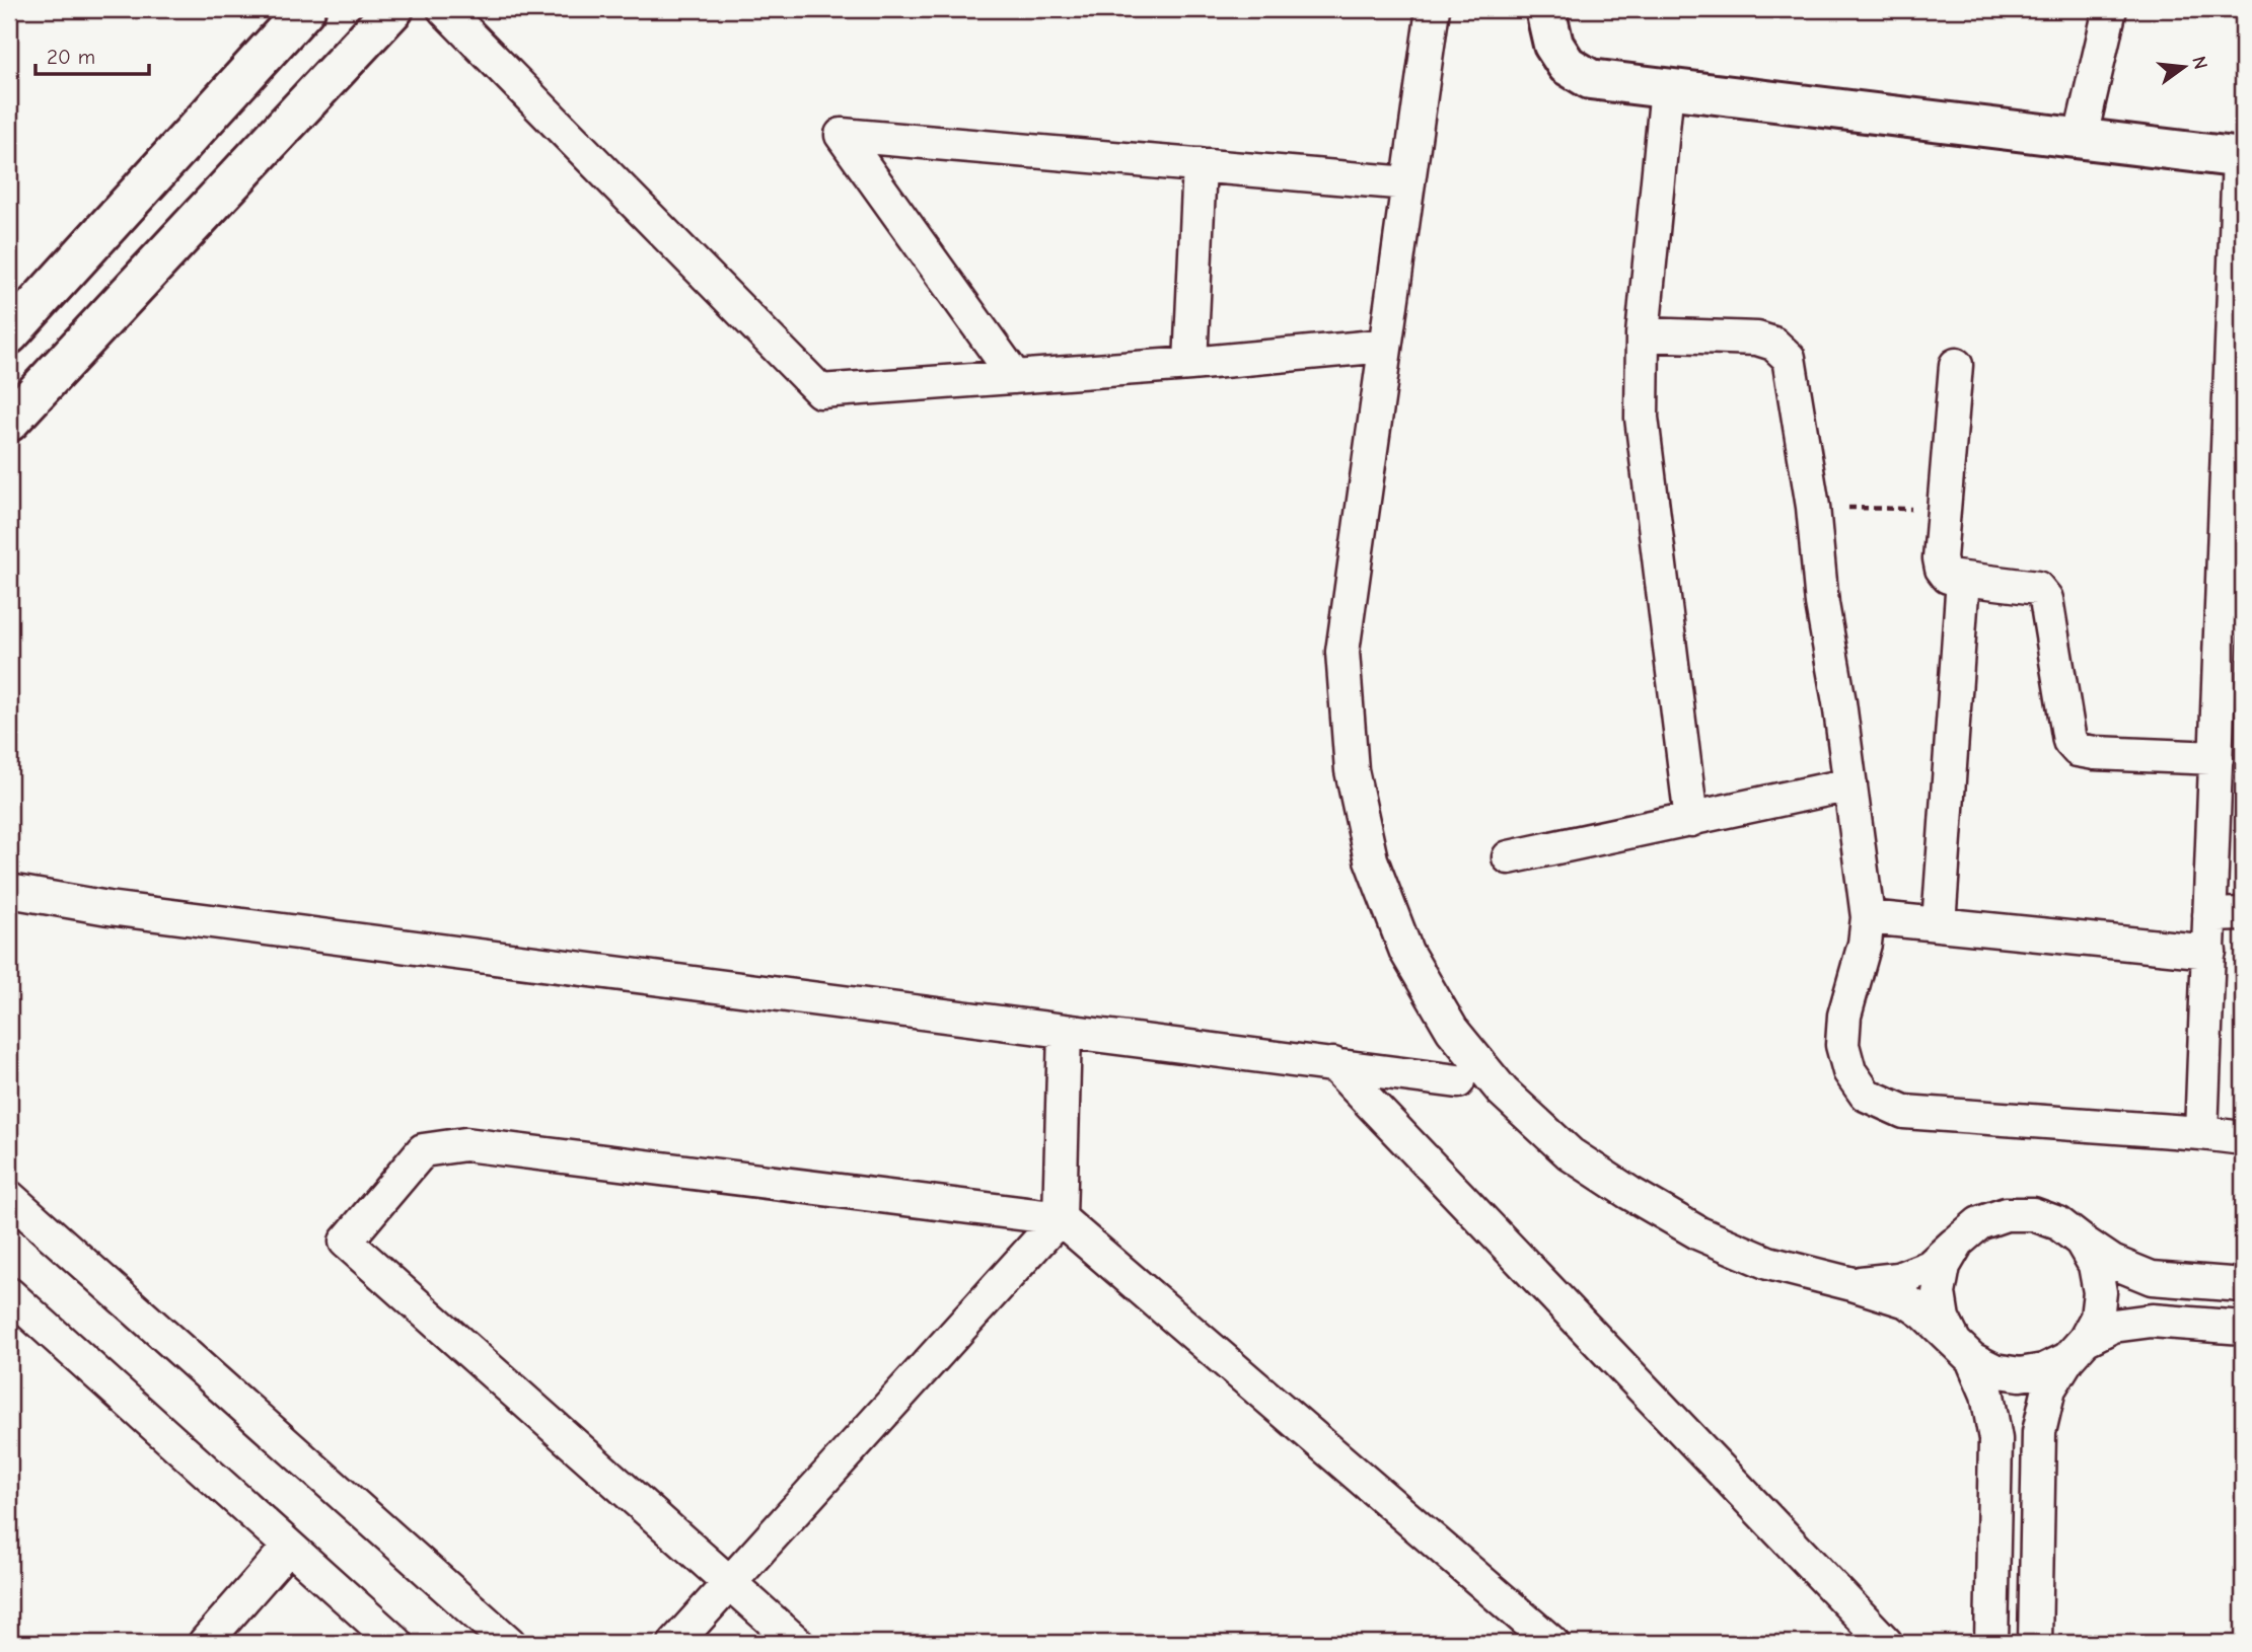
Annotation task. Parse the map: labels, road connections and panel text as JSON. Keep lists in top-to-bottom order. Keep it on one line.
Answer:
{"scale_bar":"20 m","north":"right"}
